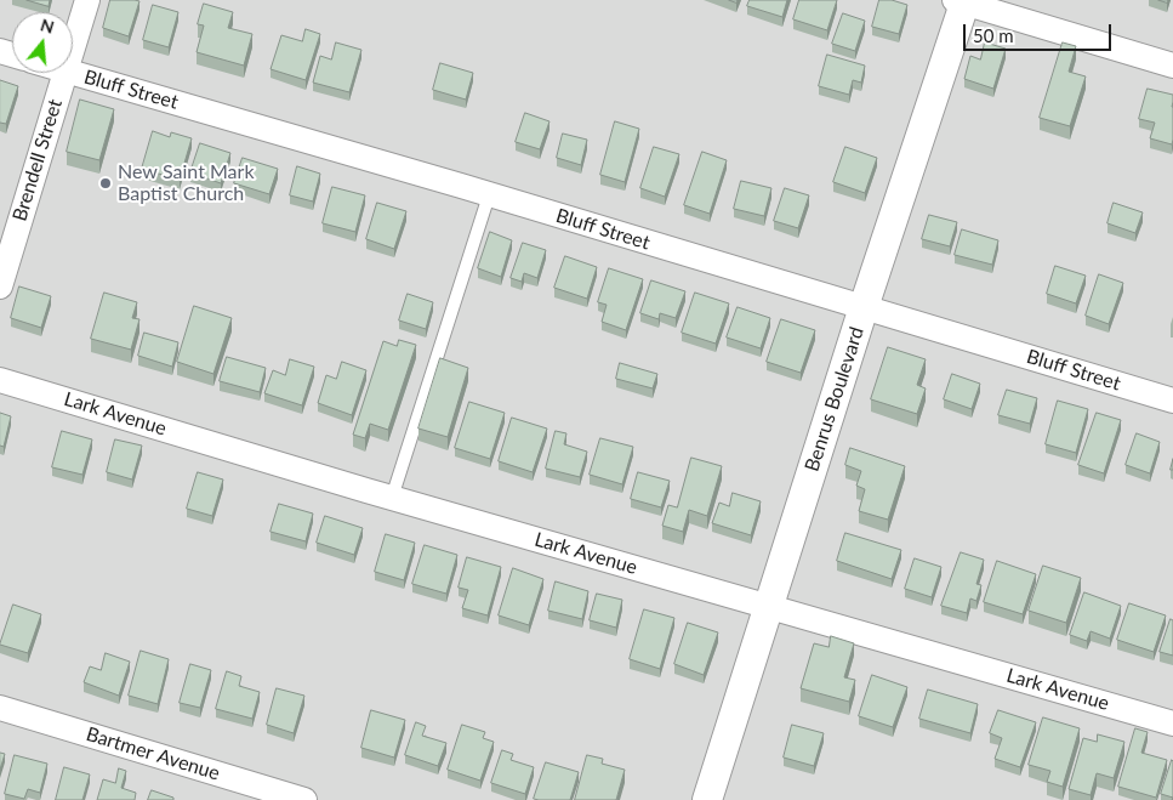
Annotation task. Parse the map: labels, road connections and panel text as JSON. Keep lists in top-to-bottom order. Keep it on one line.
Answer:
{"streets":{"street":["Bluff Street","Brendell Street","Benrus Boulevard","Lark Avenue","Bartmer Avenue"]},"crossings":[["Bluff Street","Benrus Boulevard"],["Benrus Boulevard","Lark Avenue"]],"places":["New Saint Mark Baptist Church"],"scale_bar":"50 m","north":"top"}
